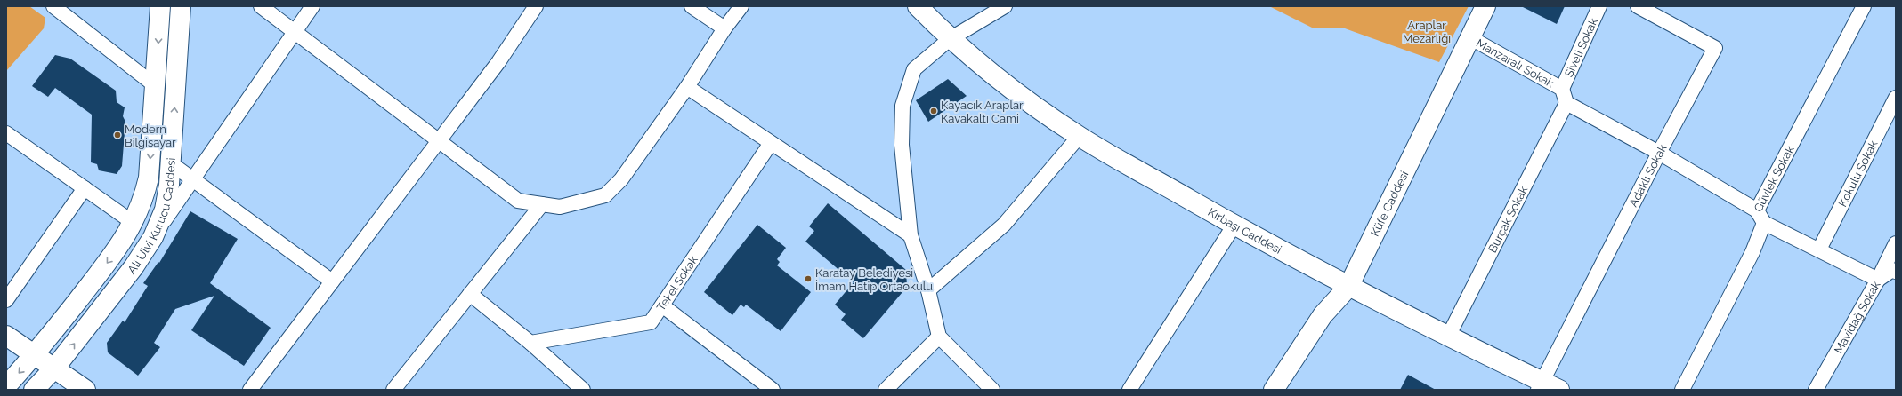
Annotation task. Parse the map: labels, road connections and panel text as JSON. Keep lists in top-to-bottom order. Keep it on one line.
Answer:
{"streets":{"street":["Şiveli Sokak","Manzaralı Sokak","Kokulu Sokak","Adaklı Sokak","Güvlek Sokak","Küfe Caddesi","Ali Ulvi Kurucu Caddesi","Burçak Sokak","Kırbaşı Caddesi","Tekel Sokak","Mavidağ Sokak"]},"crossings":[["Şiveli Sokak","Manzaralı Sokak"],["Manzaralı Sokak","Küfe Caddesi"],["Manzaralı Sokak","Burçak Sokak"],["Adaklı Sokak","Kırbaşı Caddesi"],["Küfe Caddesi","Kırbaşı Caddesi"],["Burçak Sokak","Kırbaşı Caddesi"]],"parks":["Araplar Mezarlığı"],"places":["Kayacık Araplar Kavakaltı Cami","Modern Bilgisayar","Karatay Belediyesi İmam Hatip Ortaokulu"]}
